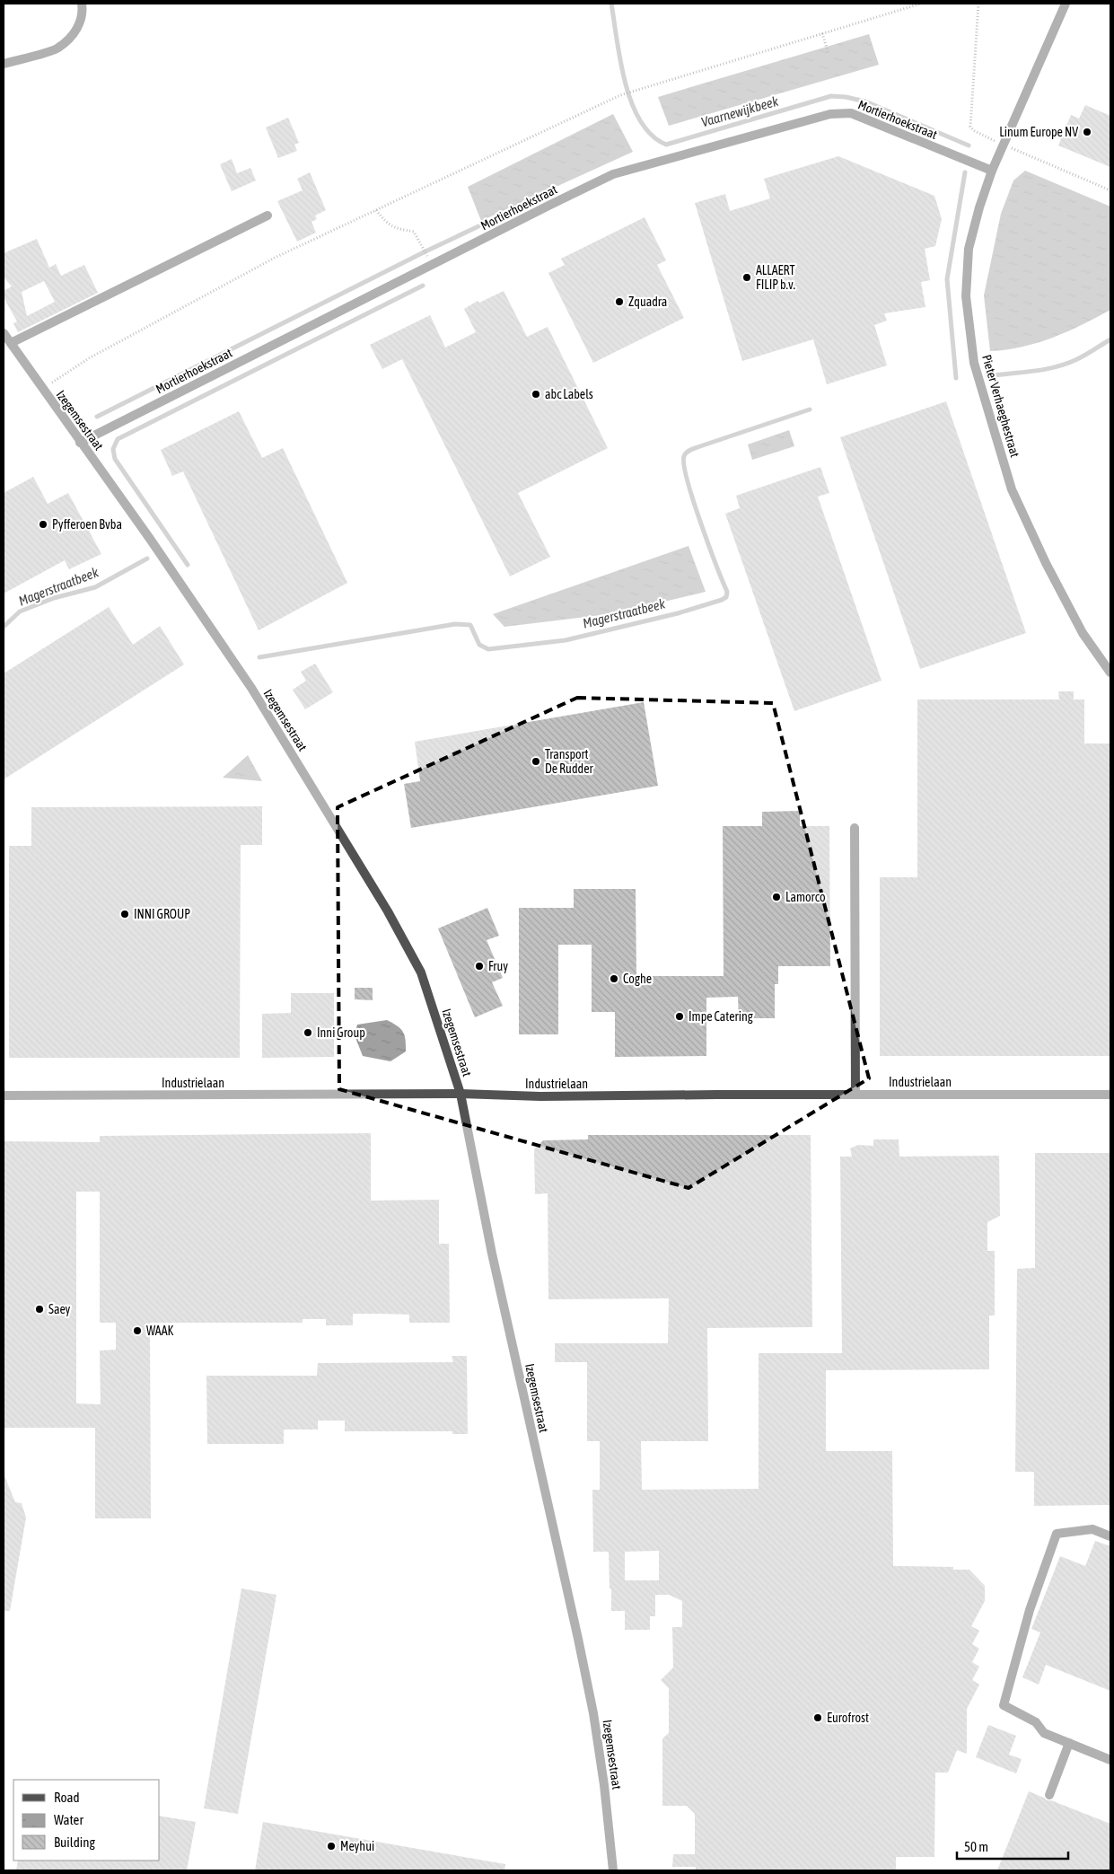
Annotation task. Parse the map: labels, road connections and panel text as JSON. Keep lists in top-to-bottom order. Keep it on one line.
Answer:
{"streets":{"street":["Mortierhoekstraat","Pieter Verhaeghestraat","Izegemsestraat","Industrielaan"]},"crossings":[["Mortierhoekstraat","Pieter Verhaeghestraat"],["Mortierhoekstraat","Izegemsestraat"],["Izegemsestraat","Industrielaan"]],"water":["Vaarnewijkbeek","Magerstraatbeek"],"places":["Linum Europe NV","ALLAERT FILIP b.v.","Zquadra","abc Labels","Pyfferoen Bvba","Transport De Rudder","Lamorco","INNI GROUP","Fruy","Coghe","Impe Catering","Inni Group","Saey","WAAK","Eurofrost","Meyhui"],"legend":["Road","Water","Building"],"scale_bar":"50 m"}
